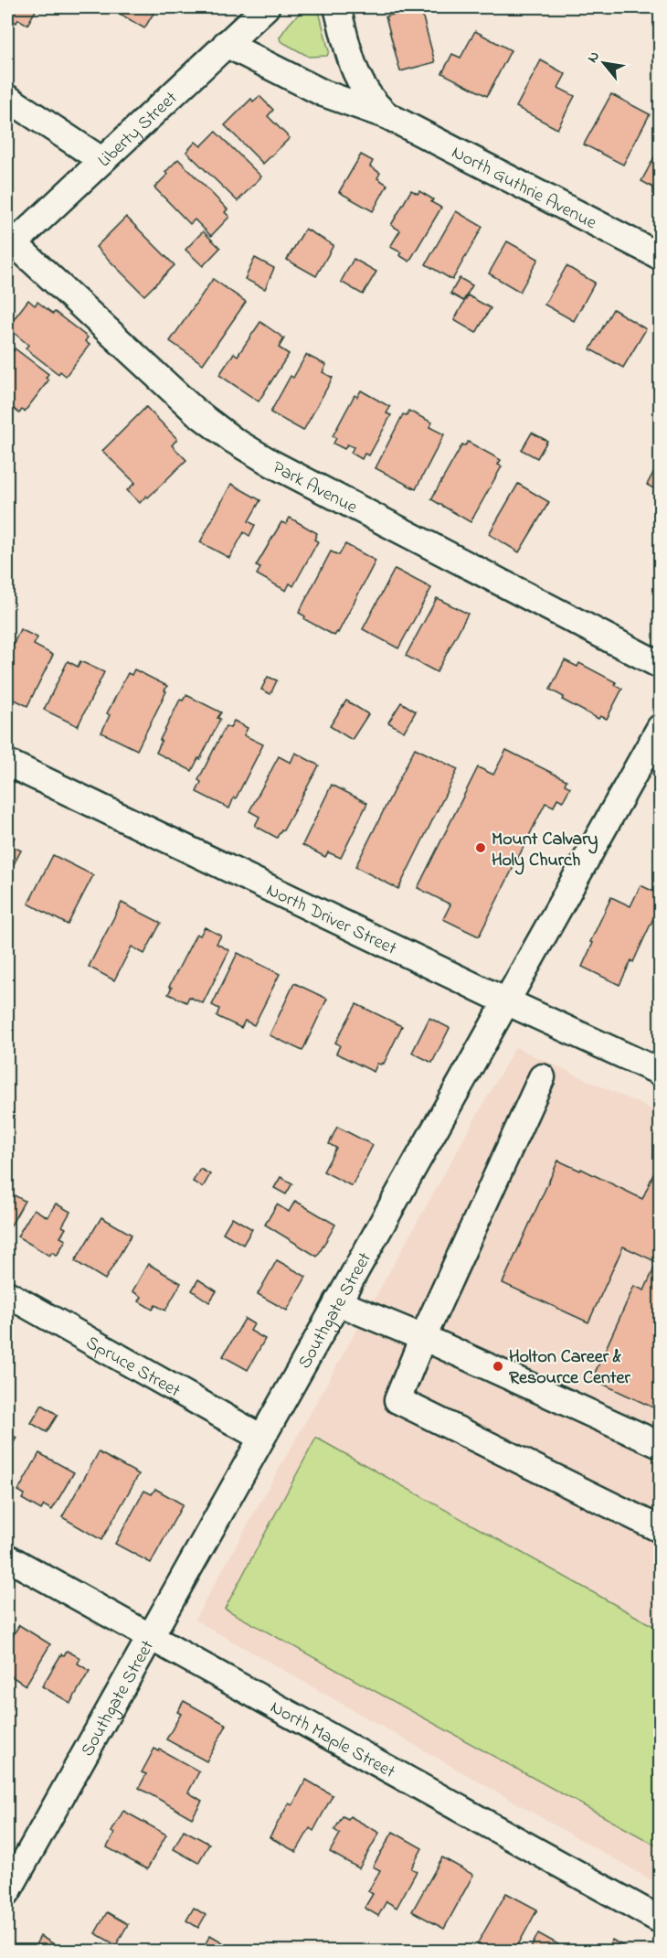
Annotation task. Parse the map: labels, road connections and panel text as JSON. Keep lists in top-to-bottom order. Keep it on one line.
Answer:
{"streets":{"street":["Liberty Street","North Guthrie Avenue","Park Avenue","North Driver Street","Southgate Street","Spruce Street","North Maple Street"]},"crossings":[["Liberty Street","North Guthrie Avenue"],["Liberty Street","Park Avenue"],["North Driver Street","Southgate Street"],["Southgate Street","Spruce Street"],["Southgate Street","North Maple Street"]],"places":["Mount Calvary Holy Church","Holton Career & Resource Center"],"north":"top left"}
